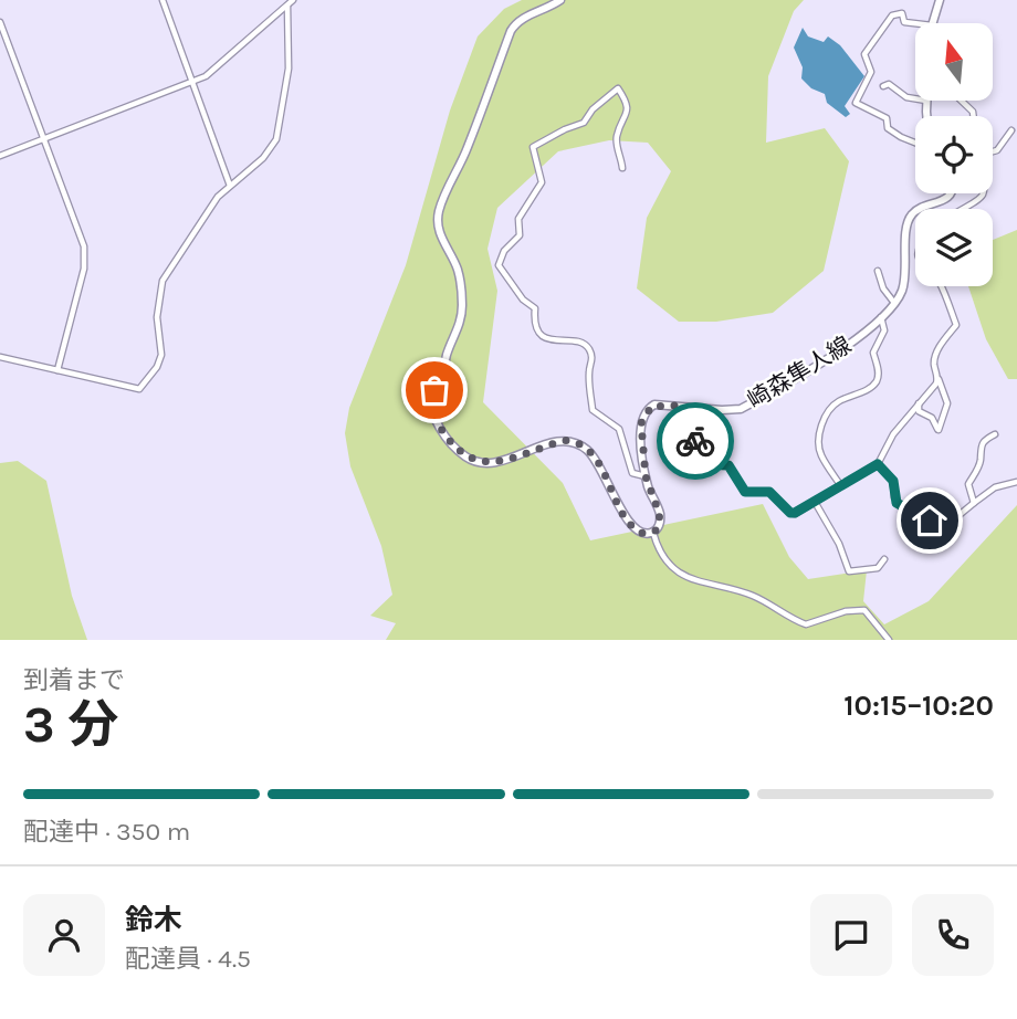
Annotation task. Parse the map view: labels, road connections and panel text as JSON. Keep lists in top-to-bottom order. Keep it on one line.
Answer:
{"streets":{"main road":["崎森隼人線"]},"north":"top","page":{"heading":["3 分","到着まで","10:15–10:20"],"panel":["鈴木","配達員 · 4.5"],"bar":"配達中 · 350 m"}}
